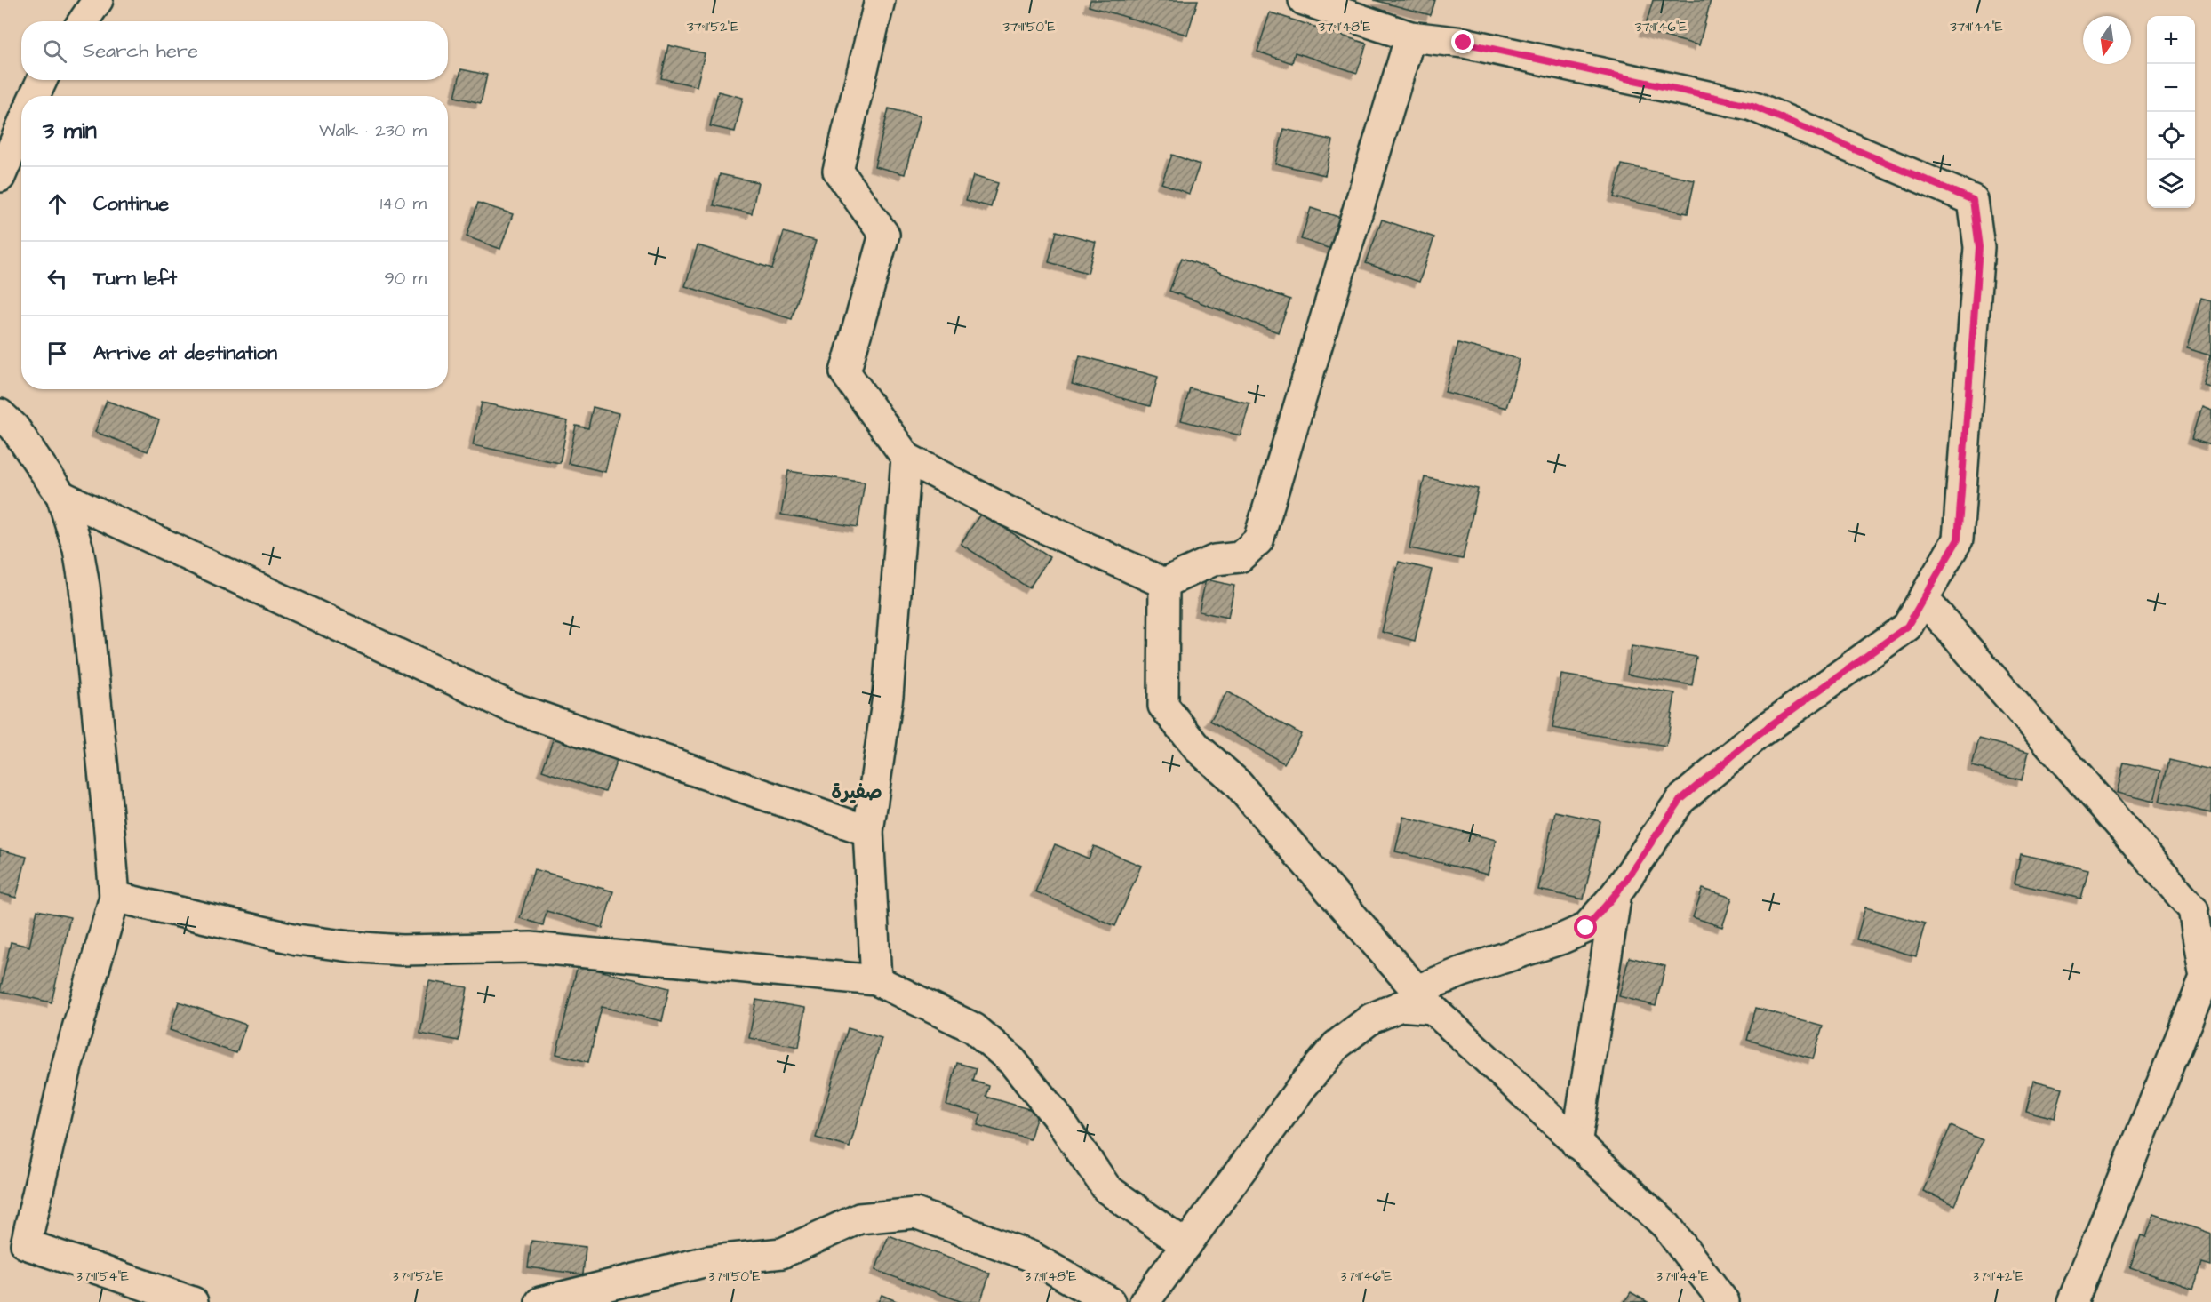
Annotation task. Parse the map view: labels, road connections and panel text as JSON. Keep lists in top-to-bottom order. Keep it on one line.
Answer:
{"districts":["صفيرة"],"north":"bottom","page":{"map_buttons":["+","−"],"search":"Search here","heading":["3 min","Walk · 230 m"],"list":[["Continue","140 m"],["Turn left","90 m"],"Arrive at destination"]},"coordinates":["37°11'52\"E","37°11'50\"E","37°11'48\"E","37°11'46\"E","37°11'44\"E","37°11'54\"E","37°11'42\"E"]}
